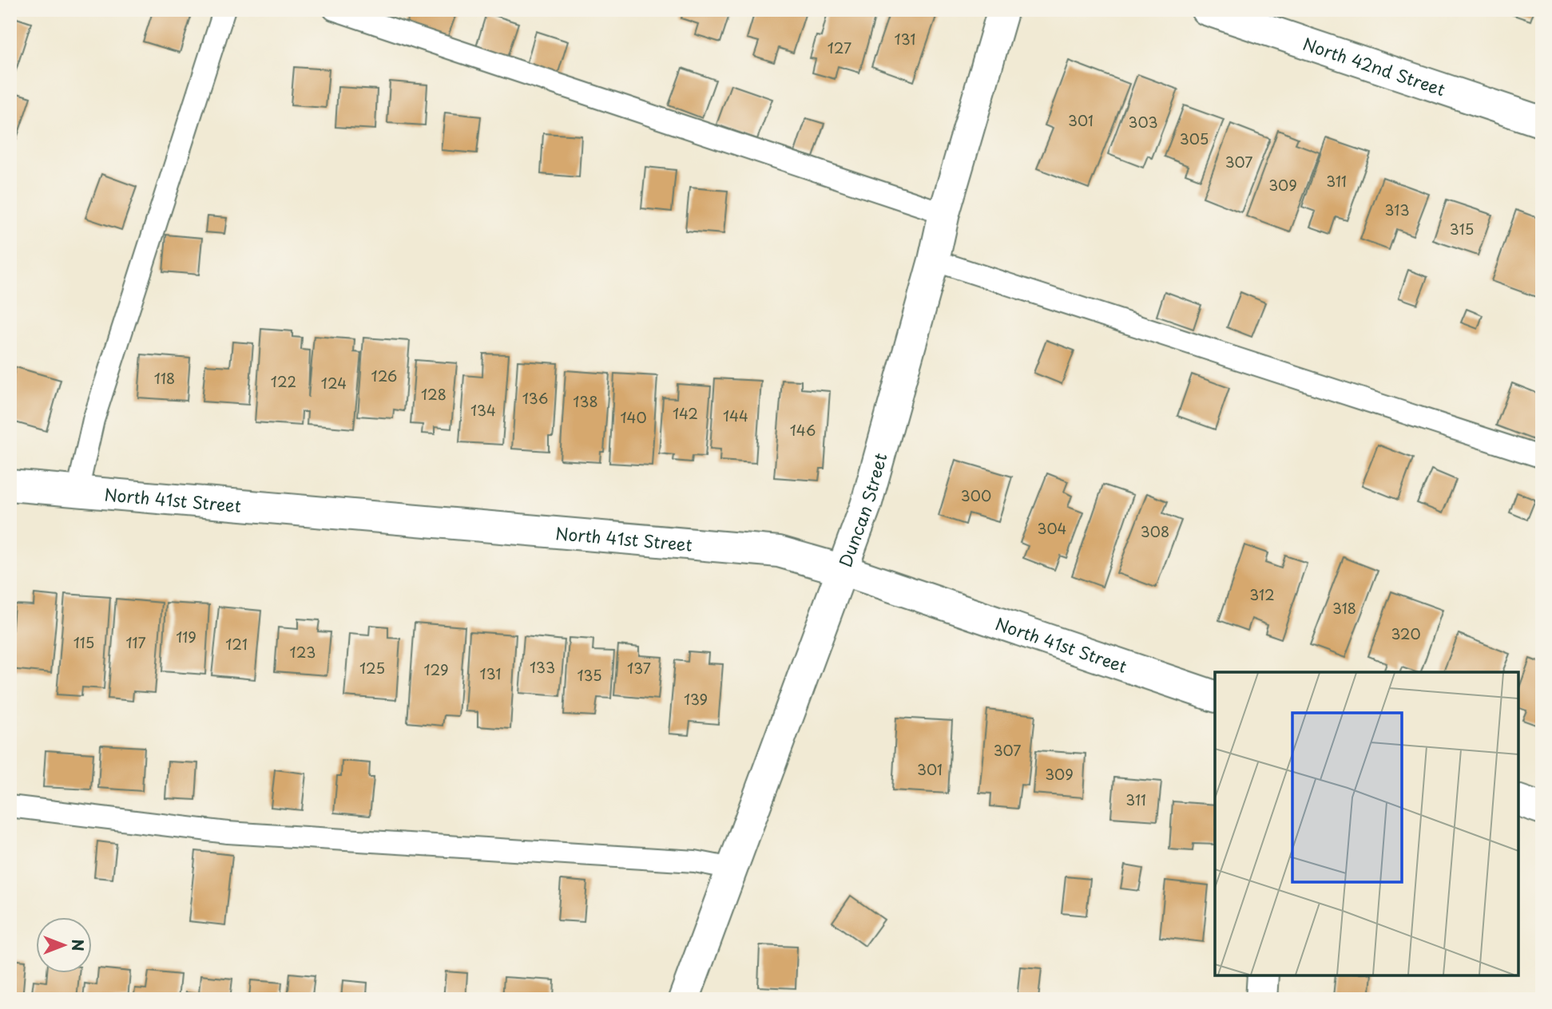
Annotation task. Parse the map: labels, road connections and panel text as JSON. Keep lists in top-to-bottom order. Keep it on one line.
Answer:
{"streets":{"street":["North 42nd Street","North 41st Street","Duncan Street"]},"crossings":[["North 41st Street","Duncan Street"]],"house_numbers":["131","127","301","303","305","307","311","309","313","315","126","118","122","124","128","136","138","134","142","144","140","146","300","304","308","312","318","320","119","115","117","121","123","133","125","137","129","131","135","139","307","301","309","311"],"north":"right"}
